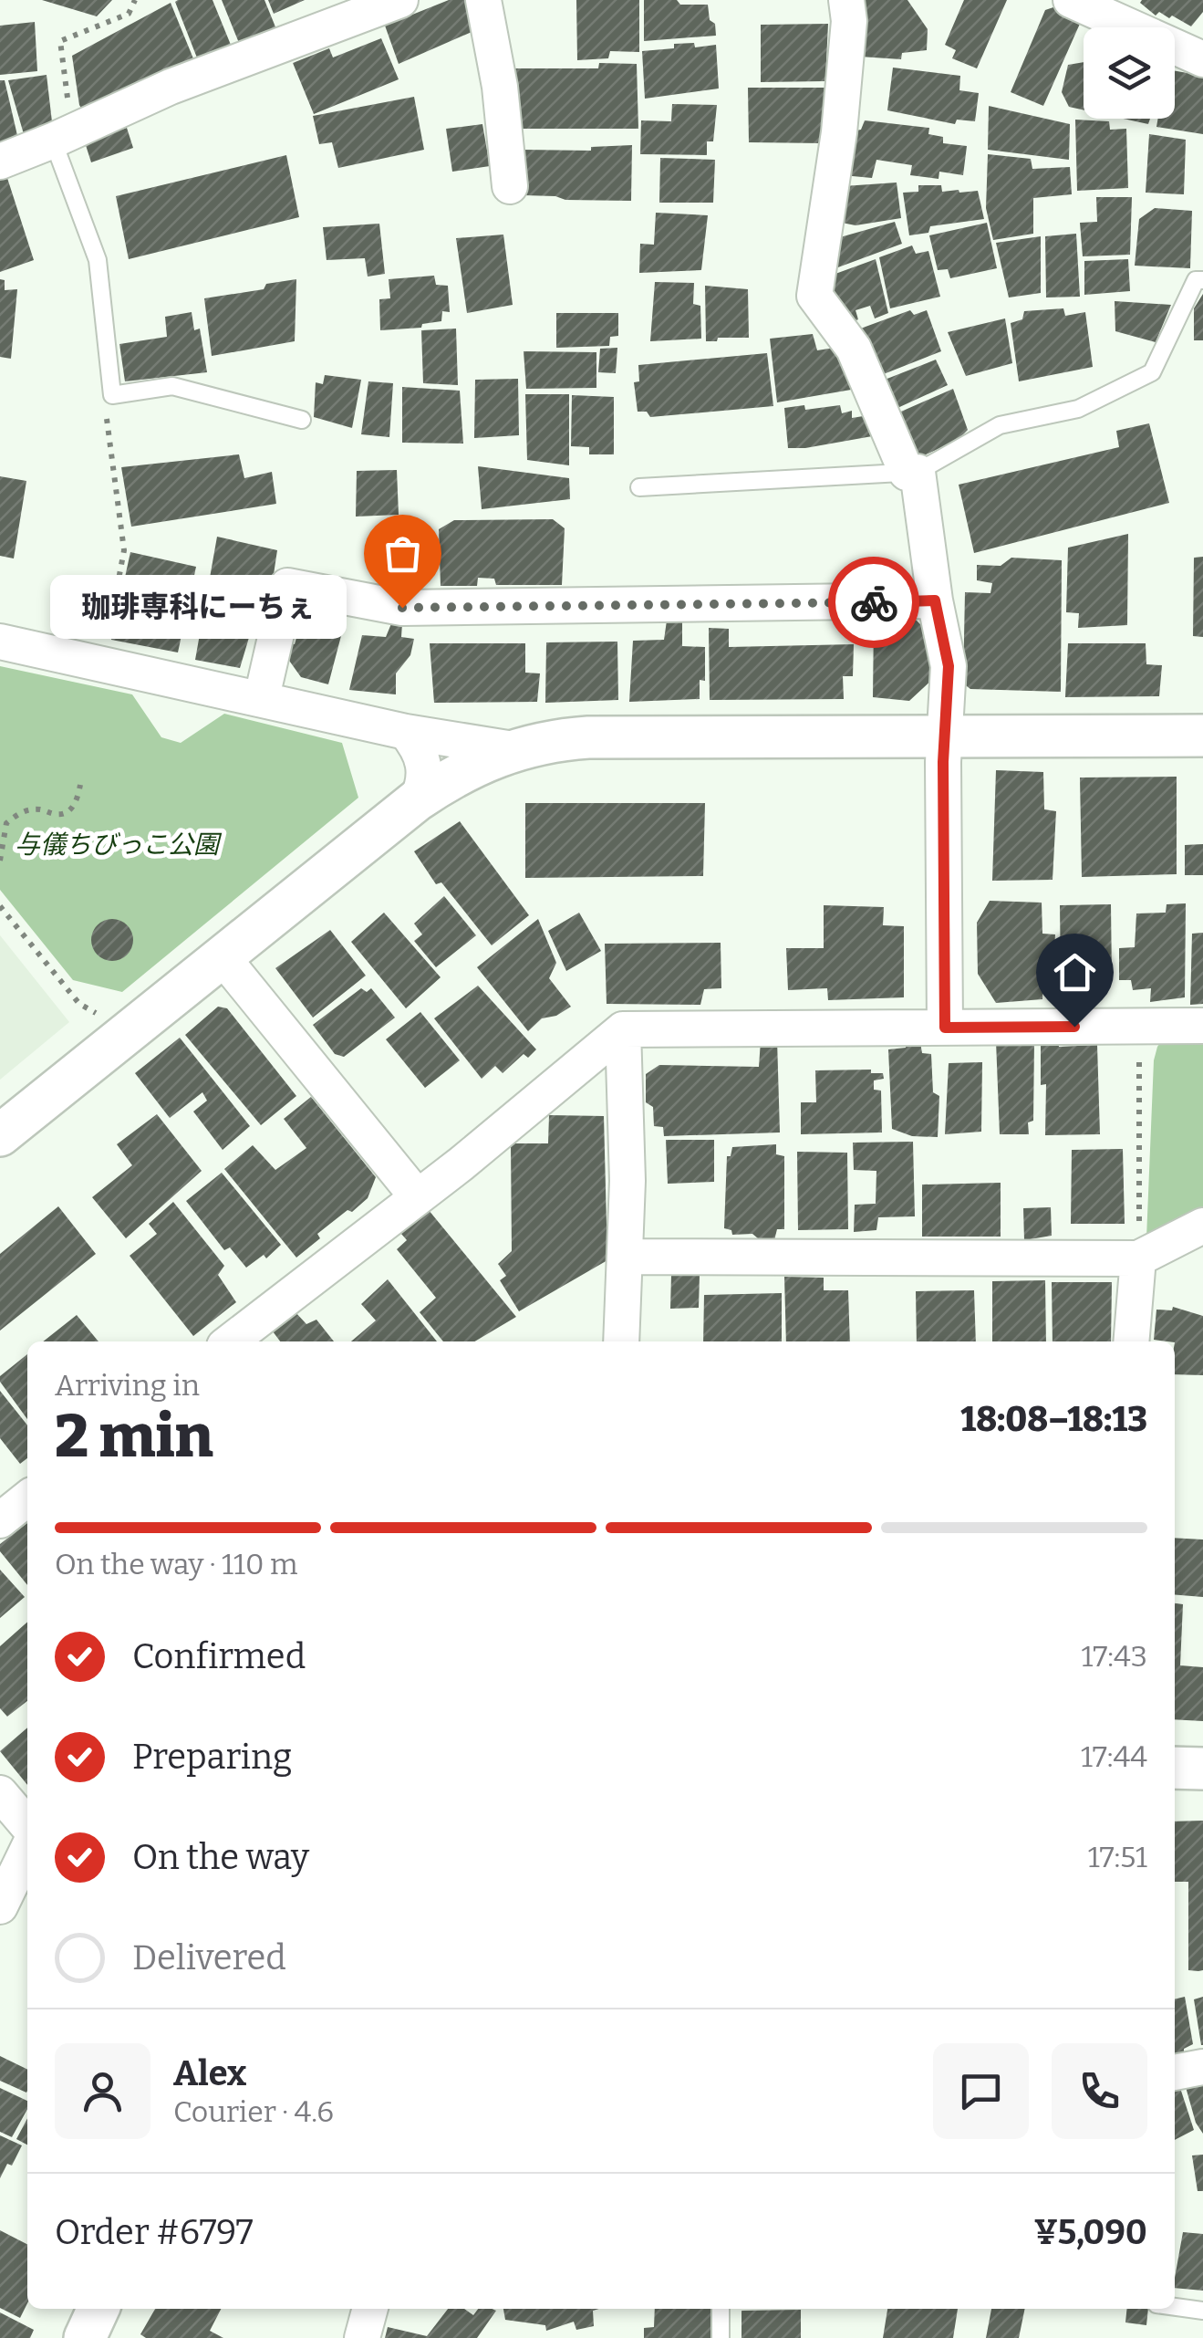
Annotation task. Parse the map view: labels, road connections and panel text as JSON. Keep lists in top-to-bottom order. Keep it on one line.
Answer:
{"parks":["与儀ちびっこ公園"],"places":["珈琲専科にーちぇ"],"page":{"bubble":"珈琲専科にーちぇ","heading":["2 min","Arriving in","18:08–18:13"],"panel":["Alex","Courier · 4.6","Order #6797","¥5,090"],"bar":"On the way · 110 m","list":[["Confirmed","17:43"],["Preparing","17:44"],["On the way","17:51"],"Delivered"]}}
